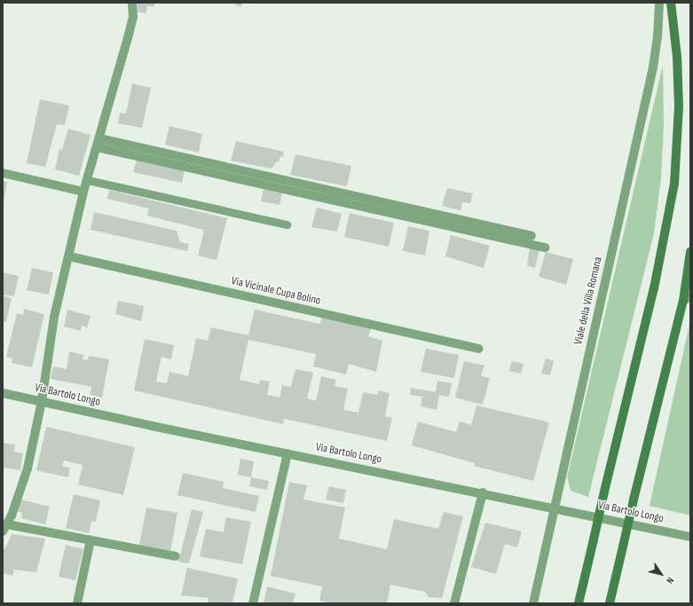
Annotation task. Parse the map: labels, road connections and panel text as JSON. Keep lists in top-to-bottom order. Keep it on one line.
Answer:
{"streets":{"street":["Via Vicinale Cupa Bolino","Viale della Villa Romana","Via Bartolo Longo"]},"crossings":[["Viale della Villa Romana","Via Bartolo Longo"]],"north":"bottom right"}
